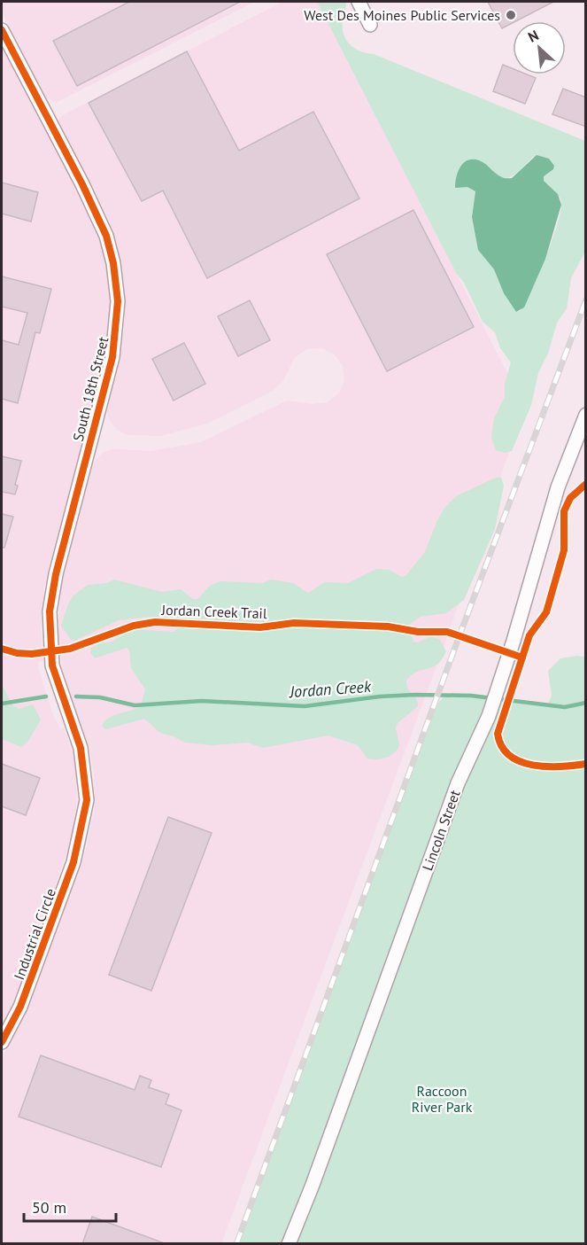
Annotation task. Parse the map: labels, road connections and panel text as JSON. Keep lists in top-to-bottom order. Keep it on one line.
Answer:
{"streets":{"street":["South 18th Street","Lincoln Street","Industrial Circle"],"cycle path":["Jordan Creek Trail"]},"crossings":[["South 18th Street","Industrial Circle"]],"water":["Jordan Creek"],"parks":["Raccoon River Park"],"places":["West Des Moines Public Services"],"scale_bar":"50 m","north":"top left"}
